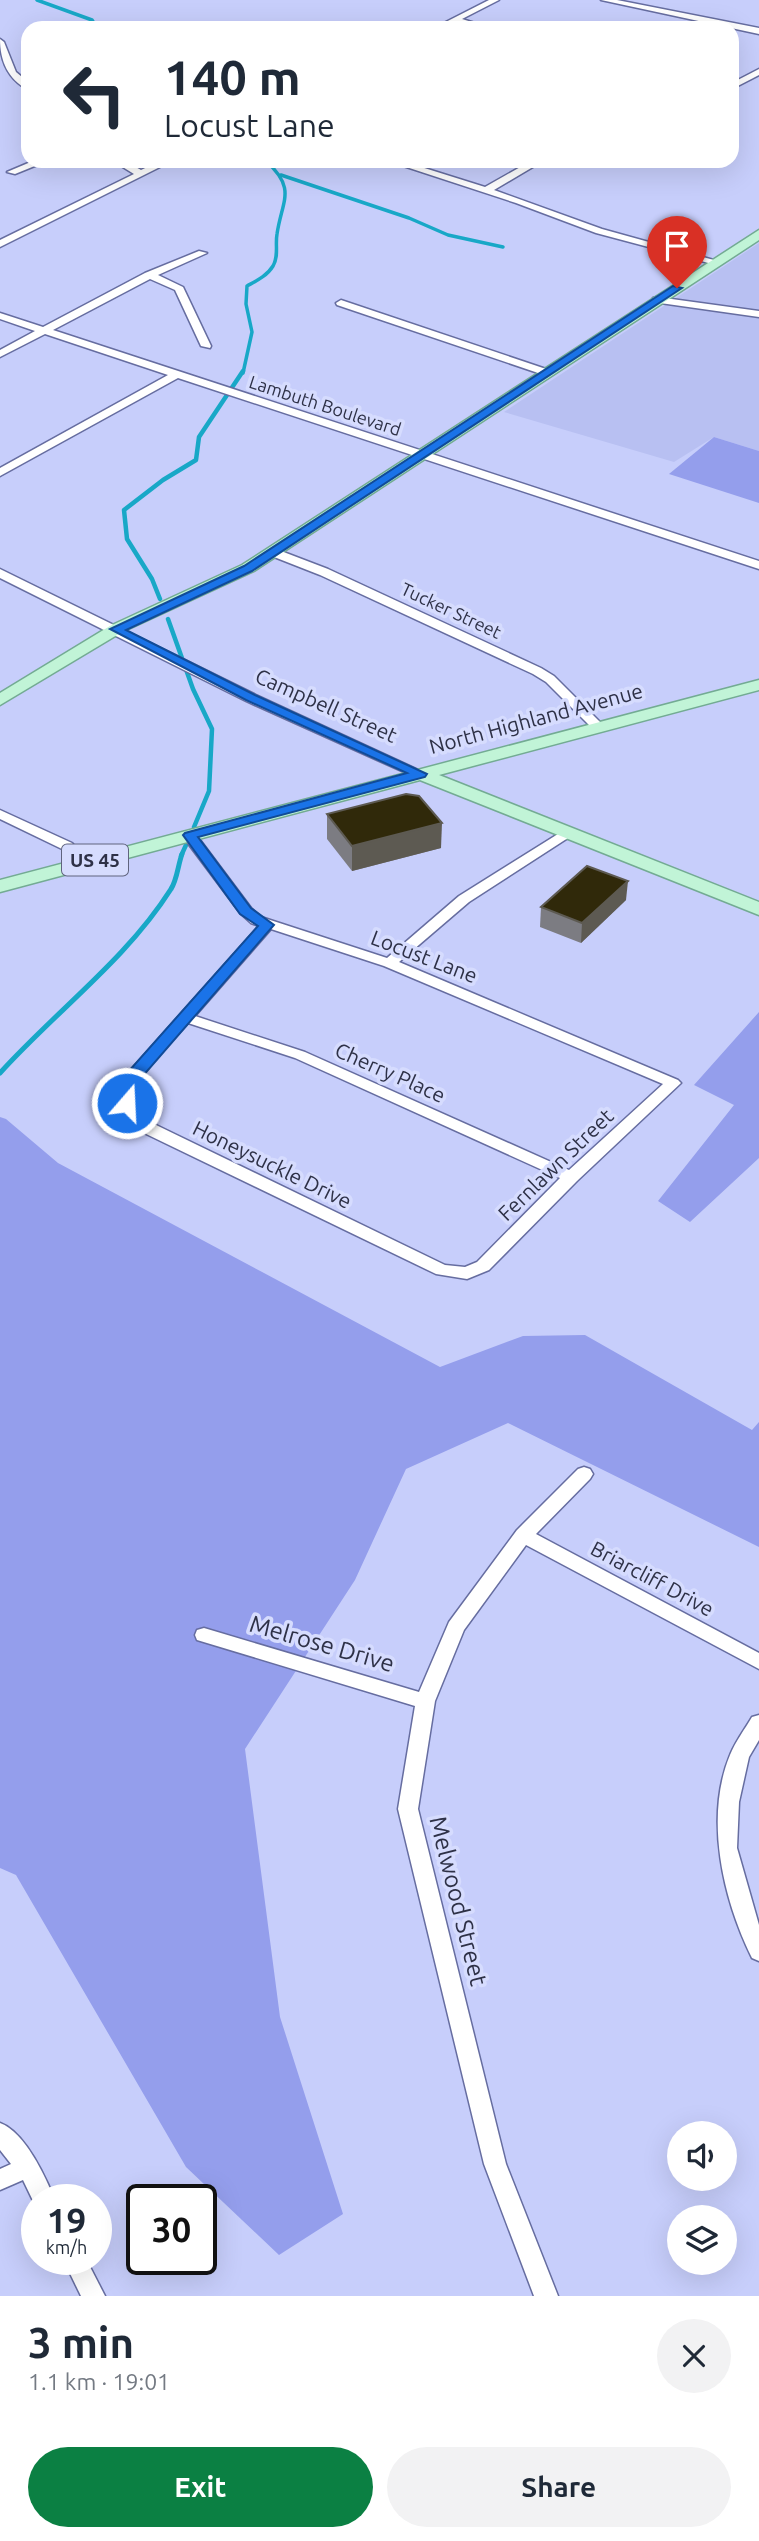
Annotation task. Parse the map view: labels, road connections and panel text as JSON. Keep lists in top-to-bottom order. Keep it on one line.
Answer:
{"streets":{"main road":["Campbell Street","North Highland Avenue","US 45"],"street":["Lambuth Boulevard","Tucker Street","Locust Lane","Cherry Place","Honeysuckle Drive","Fernlawn Street","Briarcliff Drive","Melrose Drive","Melwood Street"]},"crossings":[["Tucker Street","North Highland Avenue"],["Campbell Street","North Highland Avenue"],["North Highland Avenue","Locust Lane"],["Locust Lane","Honeysuckle Drive"],["Locust Lane","Fernlawn Street"],["Cherry Place","Honeysuckle Drive"],["Cherry Place","Fernlawn Street"],["Honeysuckle Drive","Fernlawn Street"],["Briarcliff Drive","Melwood Street"],["Melrose Drive","Melwood Street"]],"page":{"turn":["140 m","Locust Lane"],"speed":"19 km/h","limit":"30","heading":["3 min","1.1 km · 19:01"],"buttons":["Exit","Share"]}}
